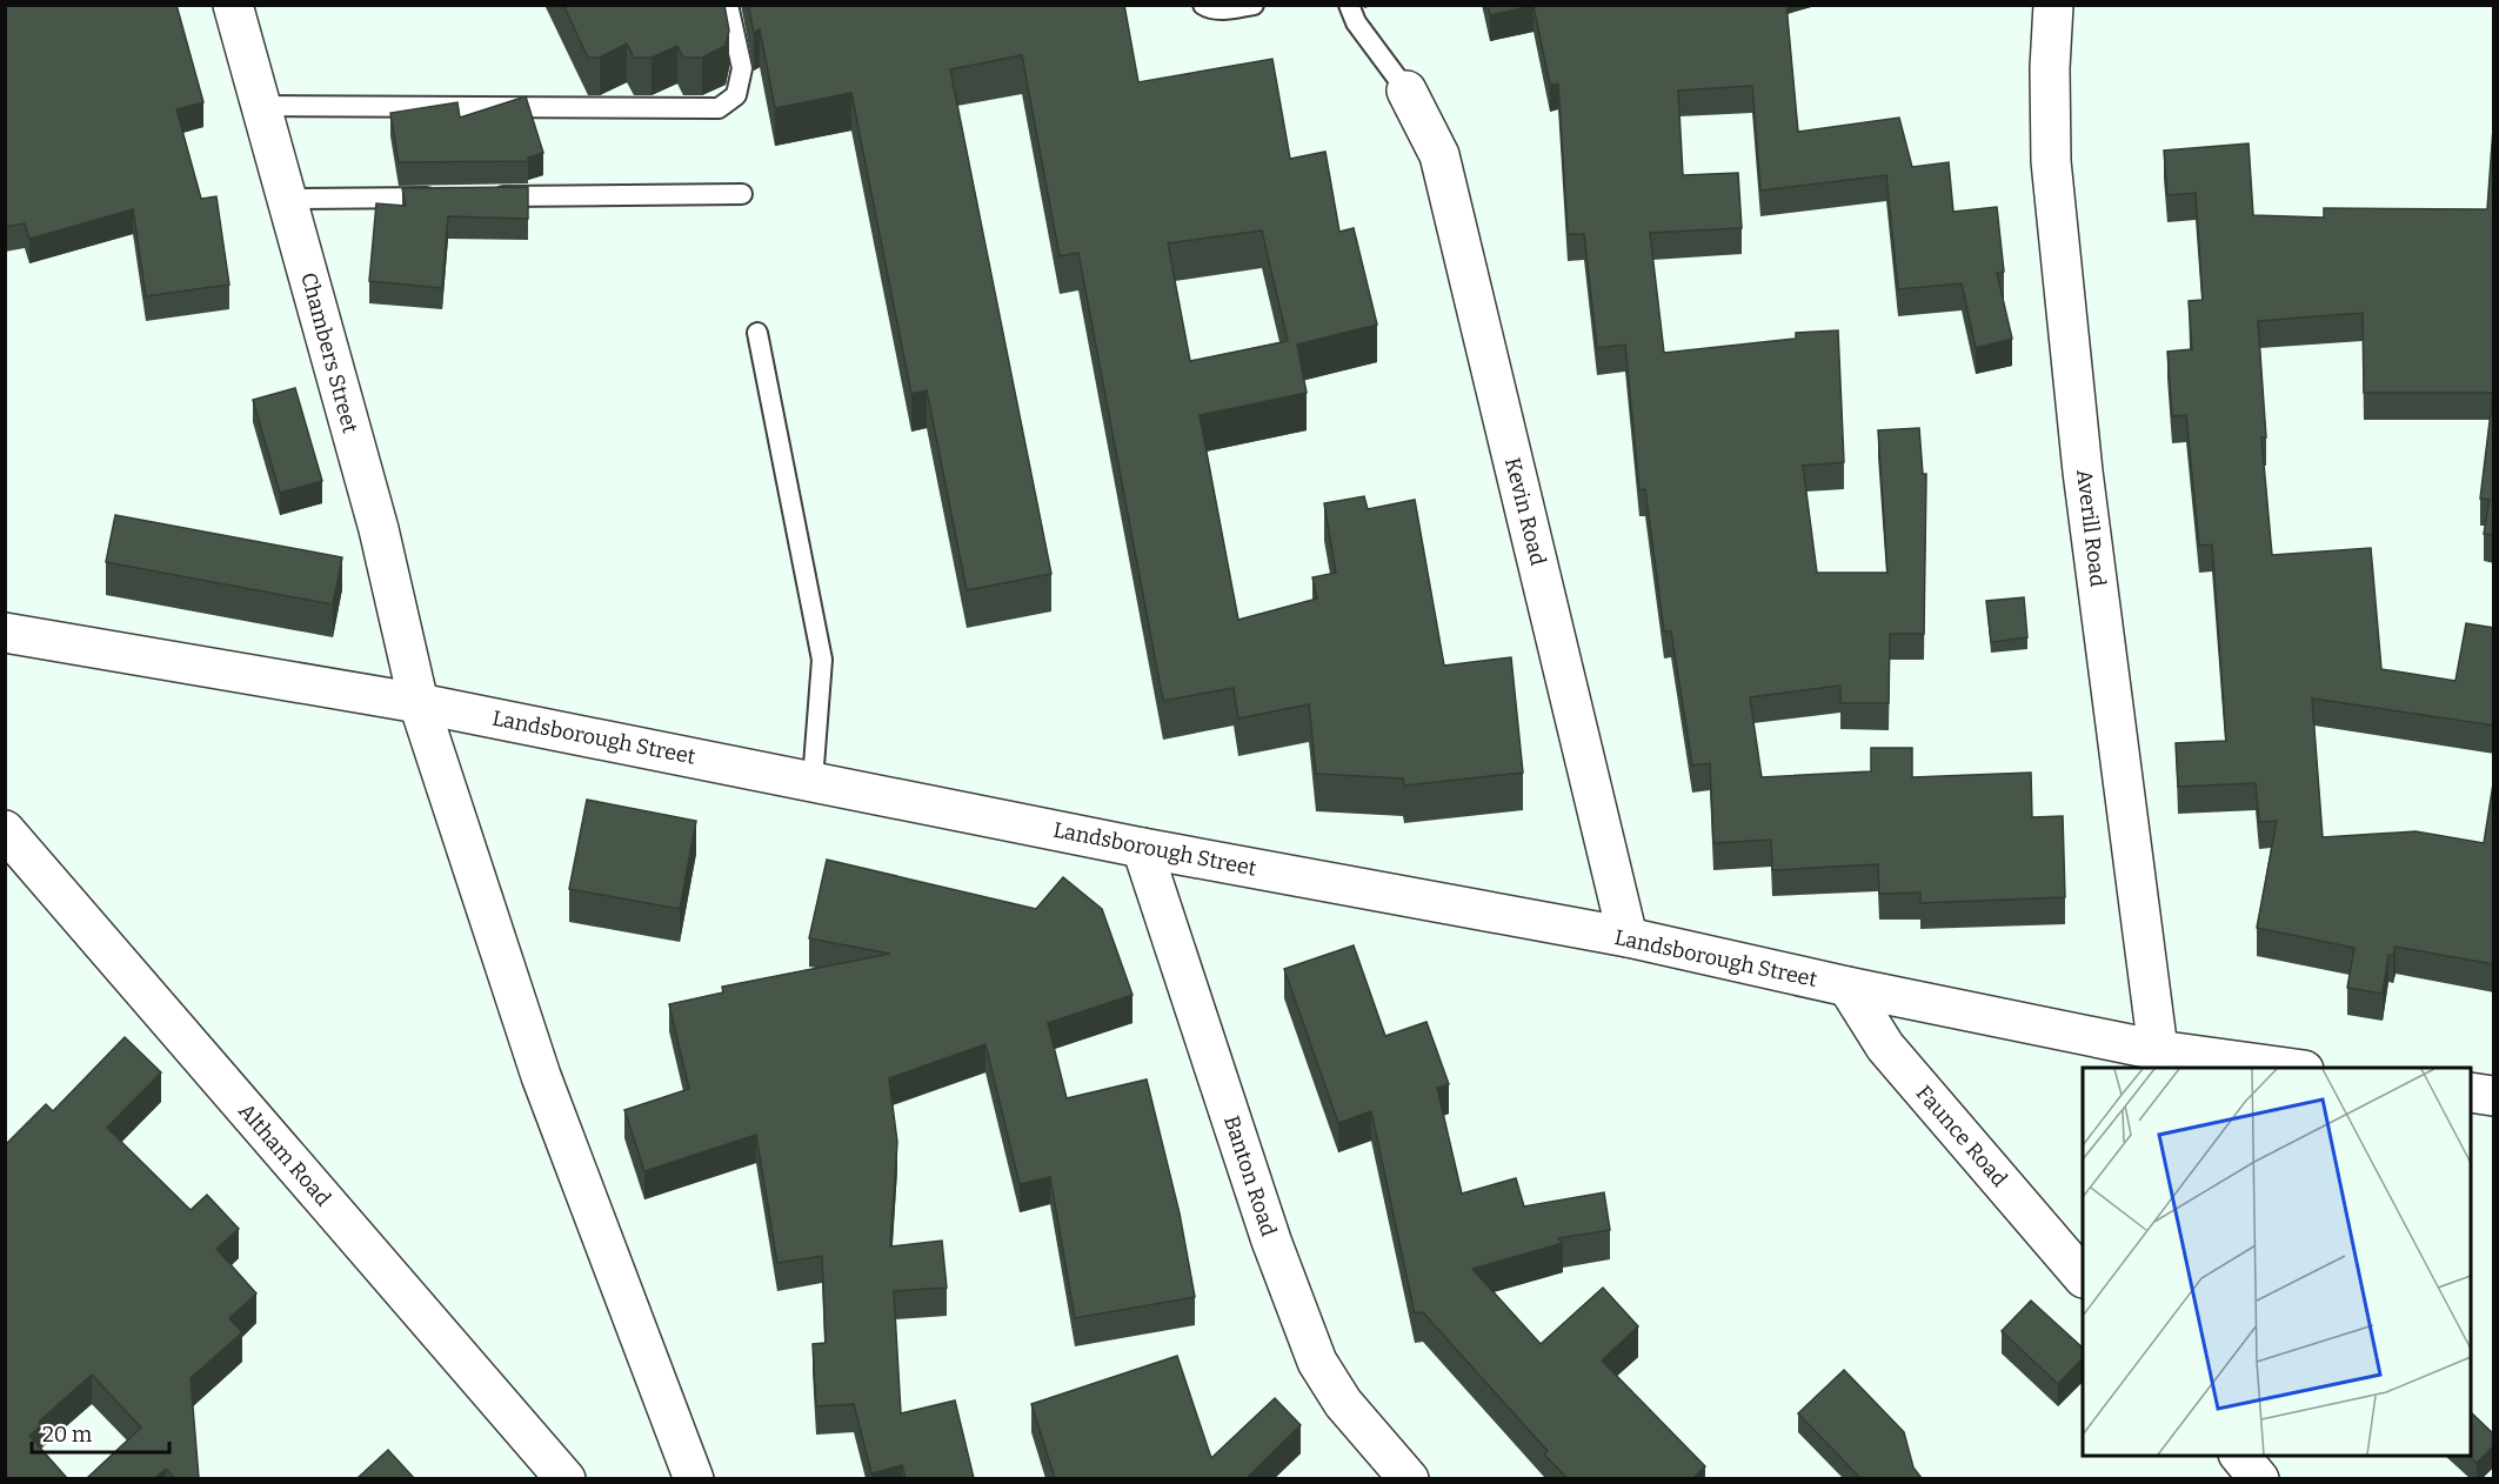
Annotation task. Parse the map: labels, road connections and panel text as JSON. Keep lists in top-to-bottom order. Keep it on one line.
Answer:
{"streets":{"street":["Chambers Street","Kevin Road","Averill Road","Landsborough Street","Faunce Road","Altham Road","Banton Road"]},"crossings":[["Chambers Street","Landsborough Street"],["Kevin Road","Landsborough Street"],["Averill Road","Landsborough Street"],["Landsborough Street","Faunce Road"],["Landsborough Street","Banton Road"]],"scale_bar":"20 m"}
